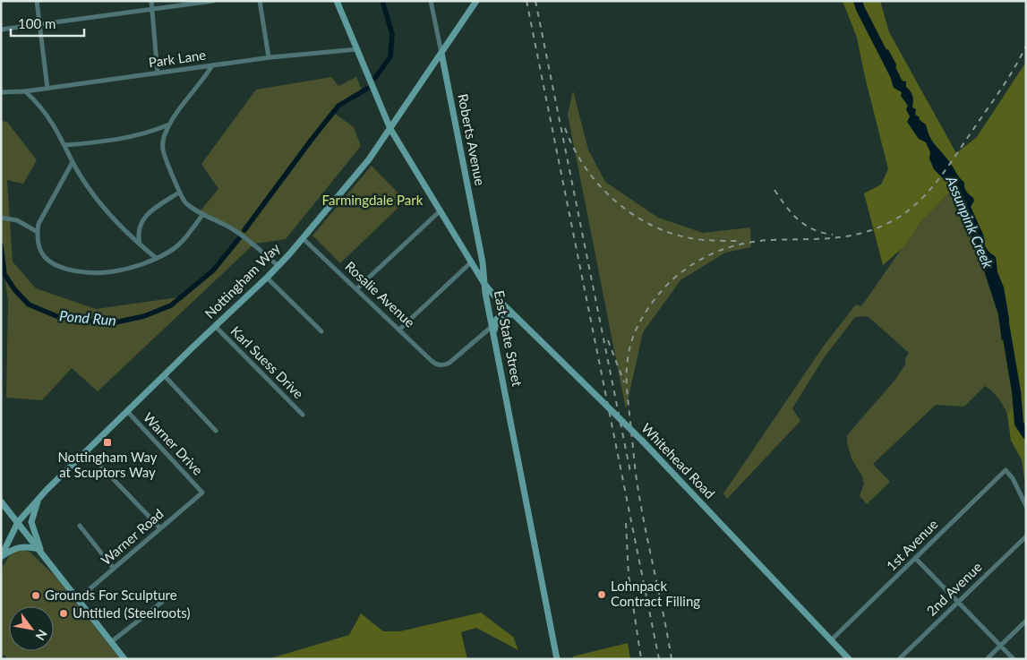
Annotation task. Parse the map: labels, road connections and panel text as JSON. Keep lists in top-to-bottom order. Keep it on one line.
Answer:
{"streets":{"street":["Park Lane","Roberts Avenue","Nottingham Way","Rosalie Avenue","East State Street","Karl Suess Drive","Warner Drive","Whitehead Road","Warner Road","1st Avenue","2nd Avenue"]},"crossings":[["Park Lane","East State Street"],["Roberts Avenue","Nottingham Way"],["Roberts Avenue","East State Street"],["Roberts Avenue","Whitehead Road"],["Nottingham Way","Rosalie Avenue"],["Nottingham Way","East State Street"],["Nottingham Way","Karl Suess Drive"],["Nottingham Way","Warner Drive"],["Rosalie Avenue","East State Street"],["East State Street","Whitehead Road"],["Warner Drive","Warner Road"],["Whitehead Road","1st Avenue"]],"water":["Assunpink Creek","Pond Run"],"parks":["Farmingdale Park"],"places":{"transit":["Nottingham Way at Scuptors Way"],"other":["Lohnpack Contract Filling","Grounds For Sculpture","Untitled (Steelroots)"]},"scale_bar":"100 m","north":"bottom right"}
